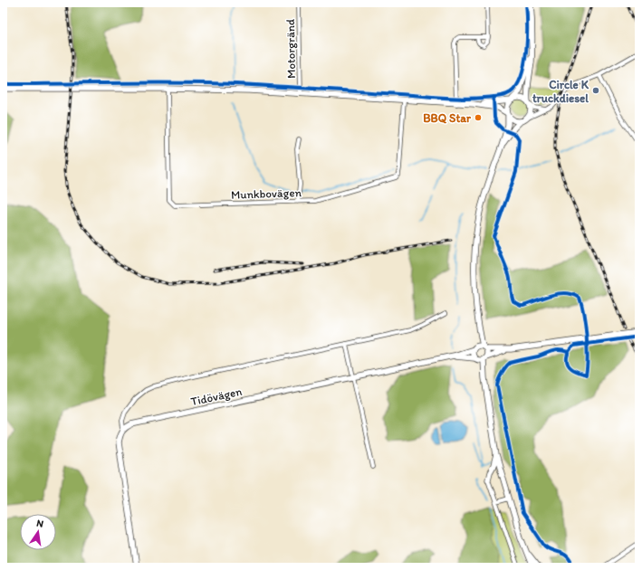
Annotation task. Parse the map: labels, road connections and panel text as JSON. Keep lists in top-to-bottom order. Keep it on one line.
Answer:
{"streets":{"street":["Motorgränd","Munkbovägen","Tidövägen"]},"places":["Circle K truckdiesel","BBQ Star"],"north":"top"}
